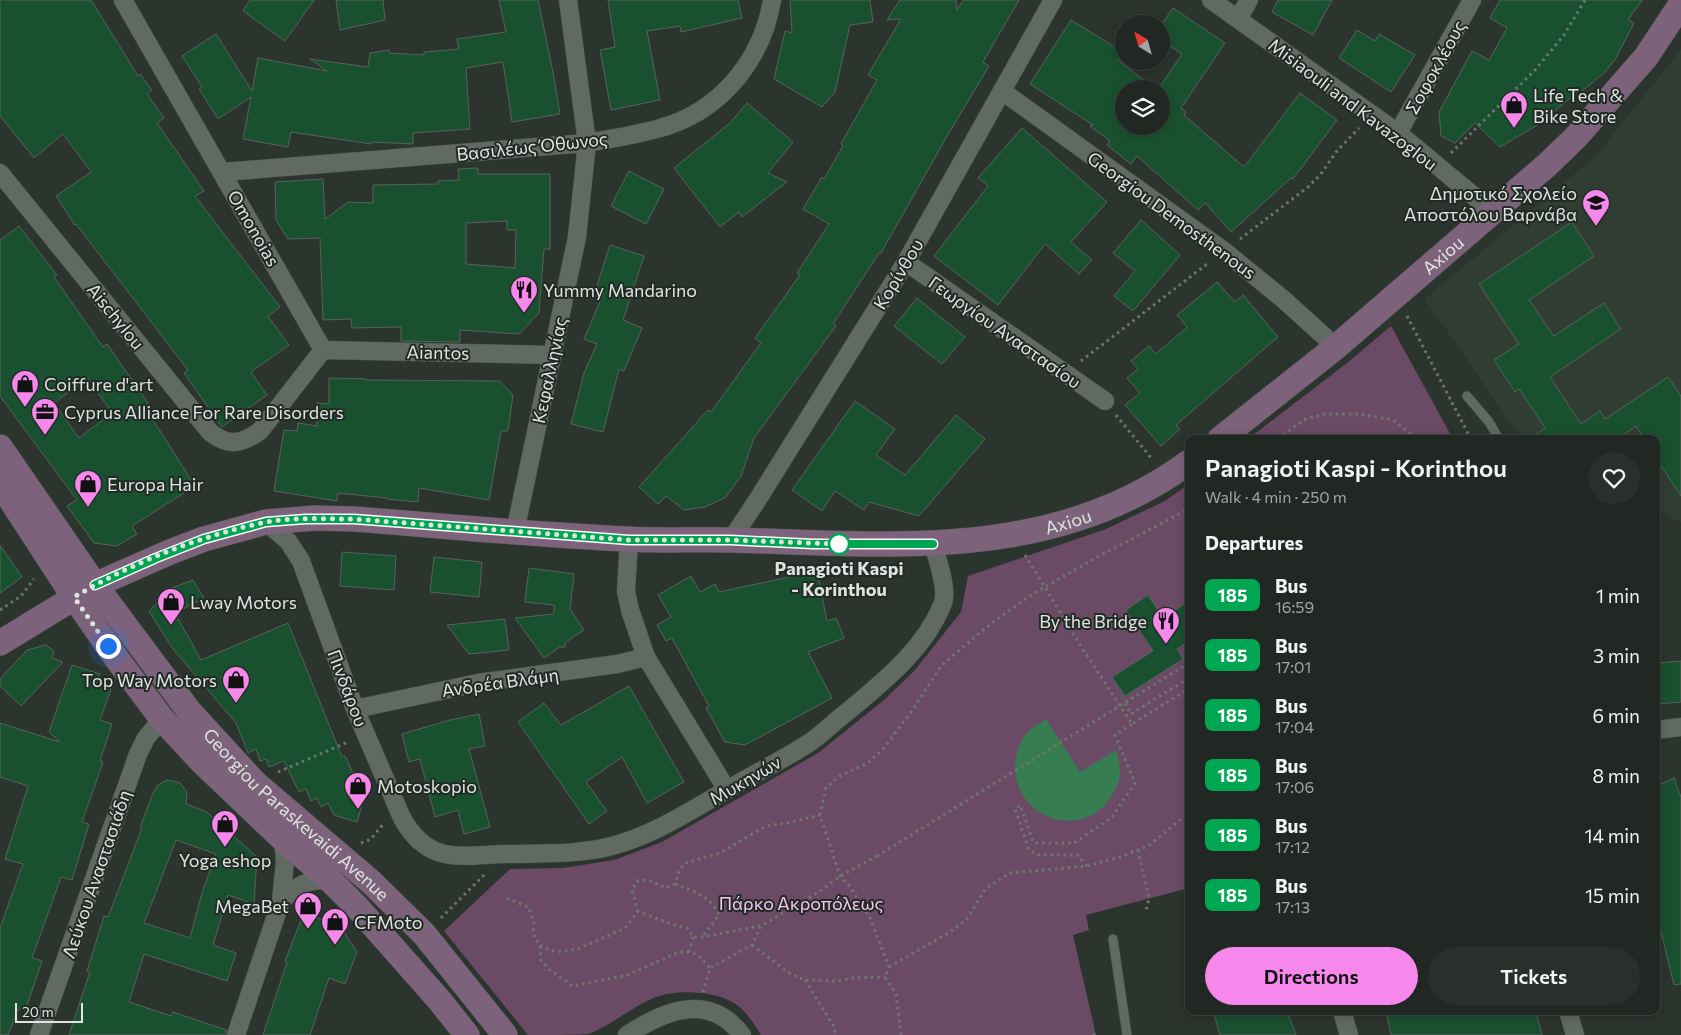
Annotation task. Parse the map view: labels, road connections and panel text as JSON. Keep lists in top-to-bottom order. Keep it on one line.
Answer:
{"streets":{"street":["Σοφοκλέους","Misiaouli and Kavazoglou","Βασιλέως Όθωνος","Georgiou Demosthenous","Omonoias","Axiou","Κορίνθου","Aischylou","Γεωργίου Αναστασίου","Aiantos","Κεφαλληνίας","Ανδρέα Βλάμη","Πινδάρου","Μυκηνών","Georgiou Paraskevaidi Avenue","Λεύκου Αναστασιάδη"]},"crossings":[["Σοφοκλέους","Misiaouli and Kavazoglou"],["Misiaouli and Kavazoglou","Axiou"],["Βασιλέως Όθωνος","Omonoias"],["Βασιλέως Όθωνος","Κεφαλληνίας"],["Georgiou Demosthenous","Axiou"],["Georgiou Demosthenous","Κορίνθου"],["Omonoias","Aischylou"],["Omonoias","Aiantos"],["Axiou","Κορίνθου"],["Axiou","Κεφαλληνίας"],["Axiou","Πινδάρου"],["Axiou","Μυκηνών"],["Axiou","Georgiou Paraskevaidi Avenue"],["Κορίνθου","Γεωργίου Αναστασίου"],["Aischylou","Aiantos"],["Aiantos","Κεφαλληνίας"],["Ανδρέα Βλάμη","Πινδάρου"],["Πινδάρου","Μυκηνών"],["Georgiou Paraskevaidi Avenue","Λεύκου Αναστασιάδη"]],"parks":["Πάρκο Ακροπόλεως"],"places":{"shop":["Life Tech & Bike Store","Coiffure d'art","Europa Hair","Lway Motors","Top Way Motors","Motoskopio","Yoga eshop","MegaBet","CFMoto"],"school or university":["Δημοτικό Σχολείο Αποστόλου Βαρνάβα"],"restaurant":["Yummy Mandarino","By the Bridge"],"office":["Cyprus Alliance For Rare Disorders"],"other":["Panagioti Kaspi - Korinthou"]},"lines":["bus line 185"],"scale_bar":"20 m","north":"top left","page":{"heading":[["Panagioti Kaspi - Korinthou","Walk · 4 min · 250 m"],"Departures"],"list":[{"mark":"185","name":"Bus","note":"16:59","value":"1 min"},{"mark":"185","name":"Bus","note":"17:01","value":"3 min"},{"mark":"185","name":"Bus","note":"17:04","value":"6 min"},{"mark":"185","name":"Bus","note":"17:06","value":"8 min"},{"mark":"185","name":"Bus","note":"17:12","value":"14 min"},{"mark":"185","name":"Bus","note":"17:13","value":"15 min"}],"buttons":["Directions","Tickets"],"scale":"20 m"}}
